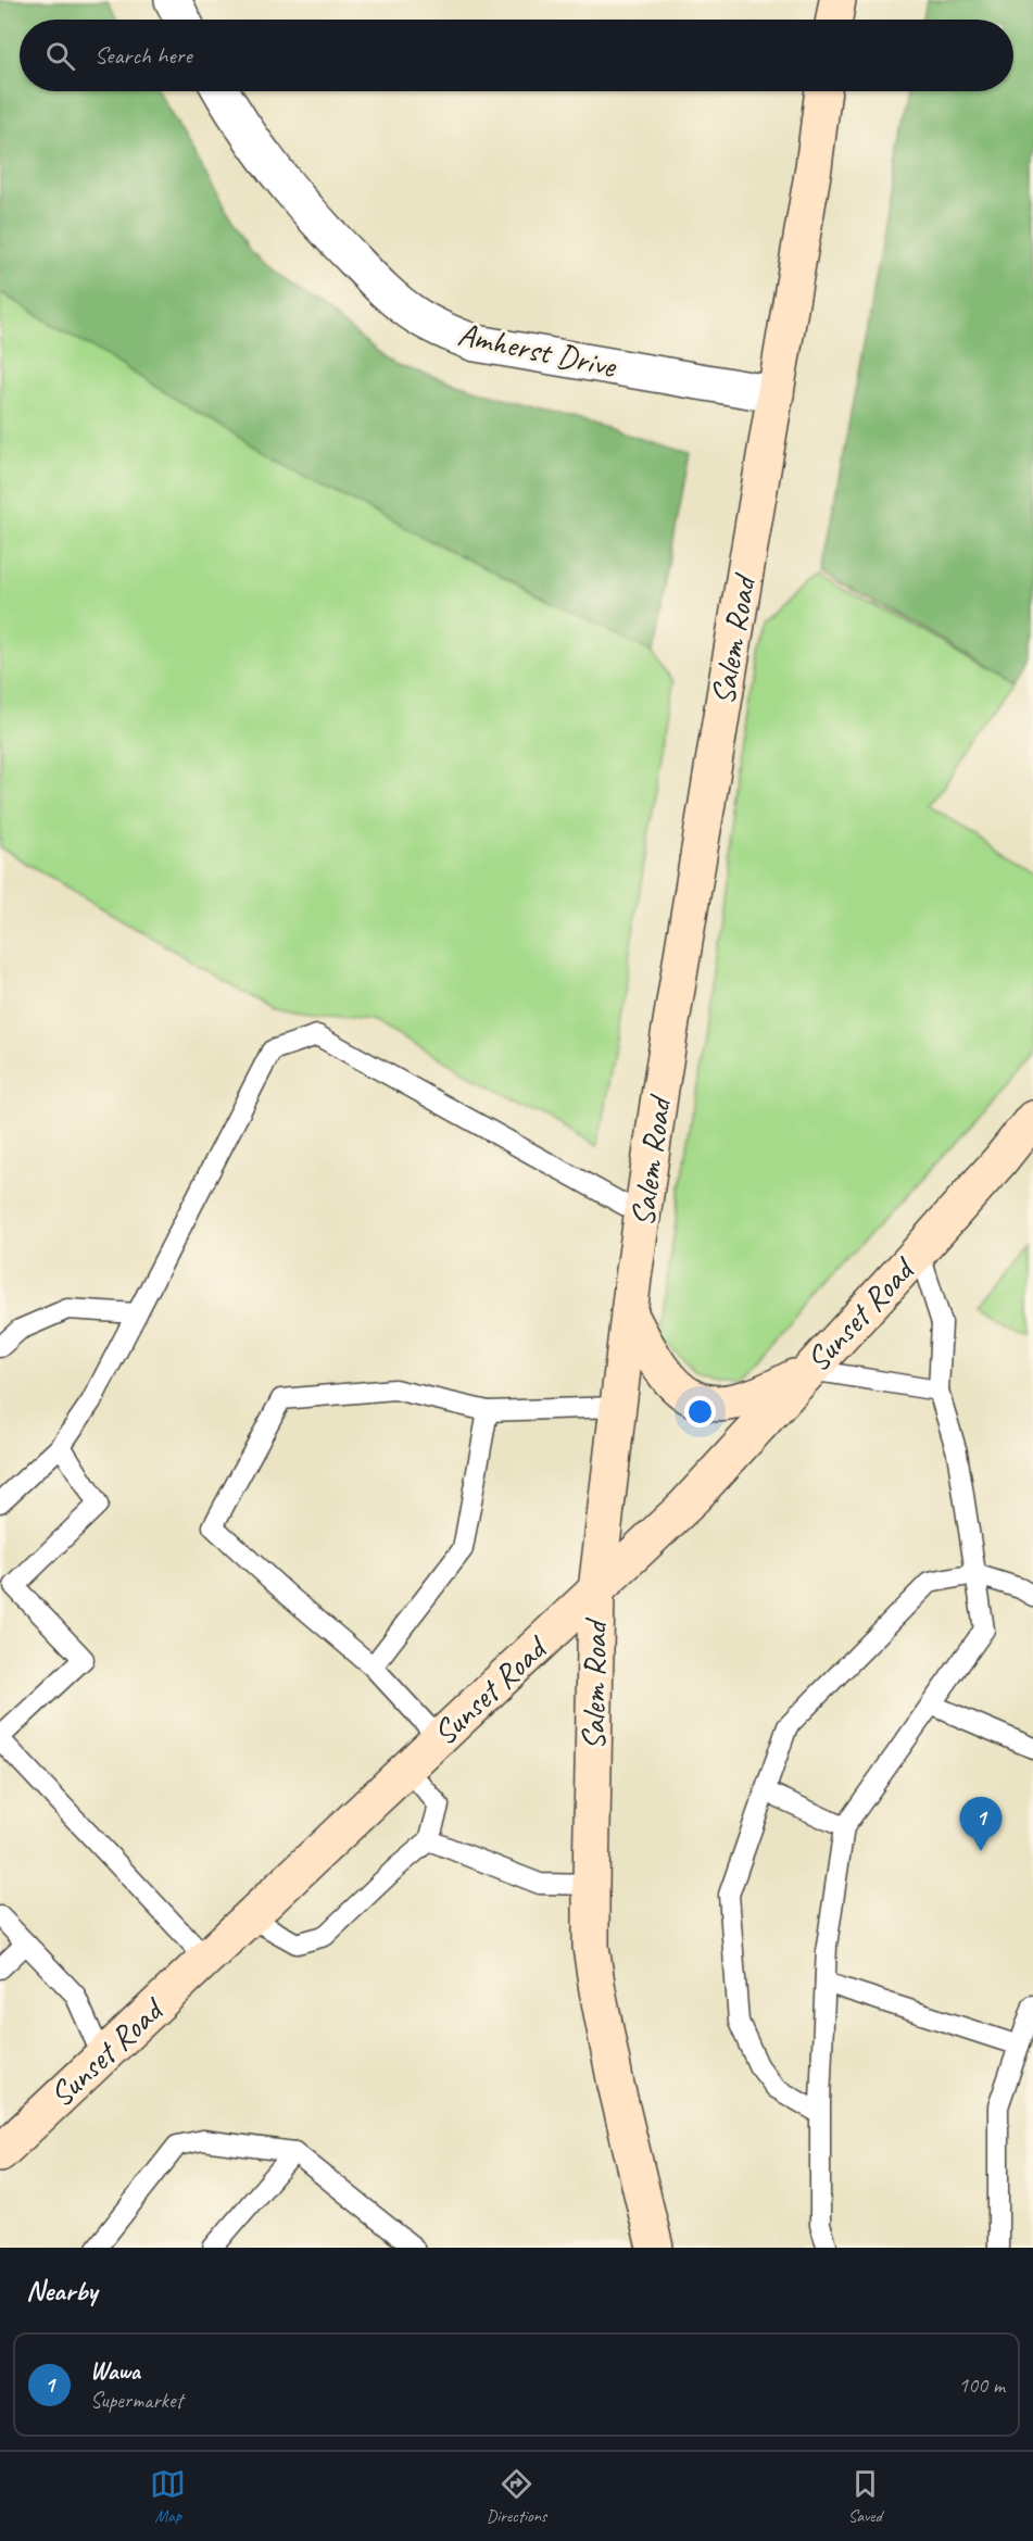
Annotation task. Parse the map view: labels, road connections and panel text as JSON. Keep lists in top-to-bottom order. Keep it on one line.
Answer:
{"streets":{"street":["Amherst Drive","Salem Road","Sunset Road"]},"crossings":[["Amherst Drive","Salem Road"],["Salem Road","Sunset Road"]],"page":{"search":"Search here","pins":"1","heading":"Nearby","list":[{"mark":"1","name":"Wawa","note":"Supermarket","value":"100 m"}],"nav":["Map","Directions","Saved"]}}
